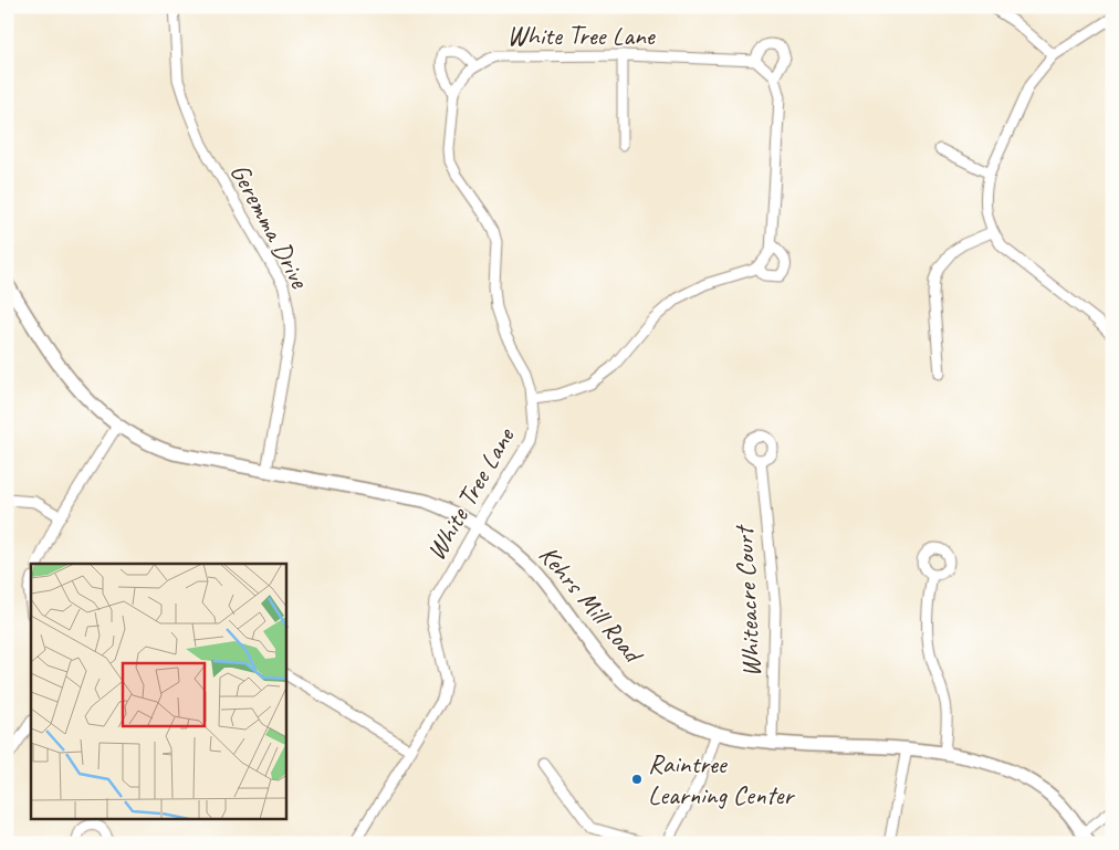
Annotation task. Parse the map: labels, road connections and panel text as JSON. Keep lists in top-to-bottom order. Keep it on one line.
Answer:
{"streets":{"street":["White Tree Lane","Geremma Drive","Whiteacre Court","Kehrs Mill Road"]},"crossings":[["White Tree Lane","Kehrs Mill Road"],["Geremma Drive","Kehrs Mill Road"],["Whiteacre Court","Kehrs Mill Road"]],"places":["Raintree Learning Center"]}
